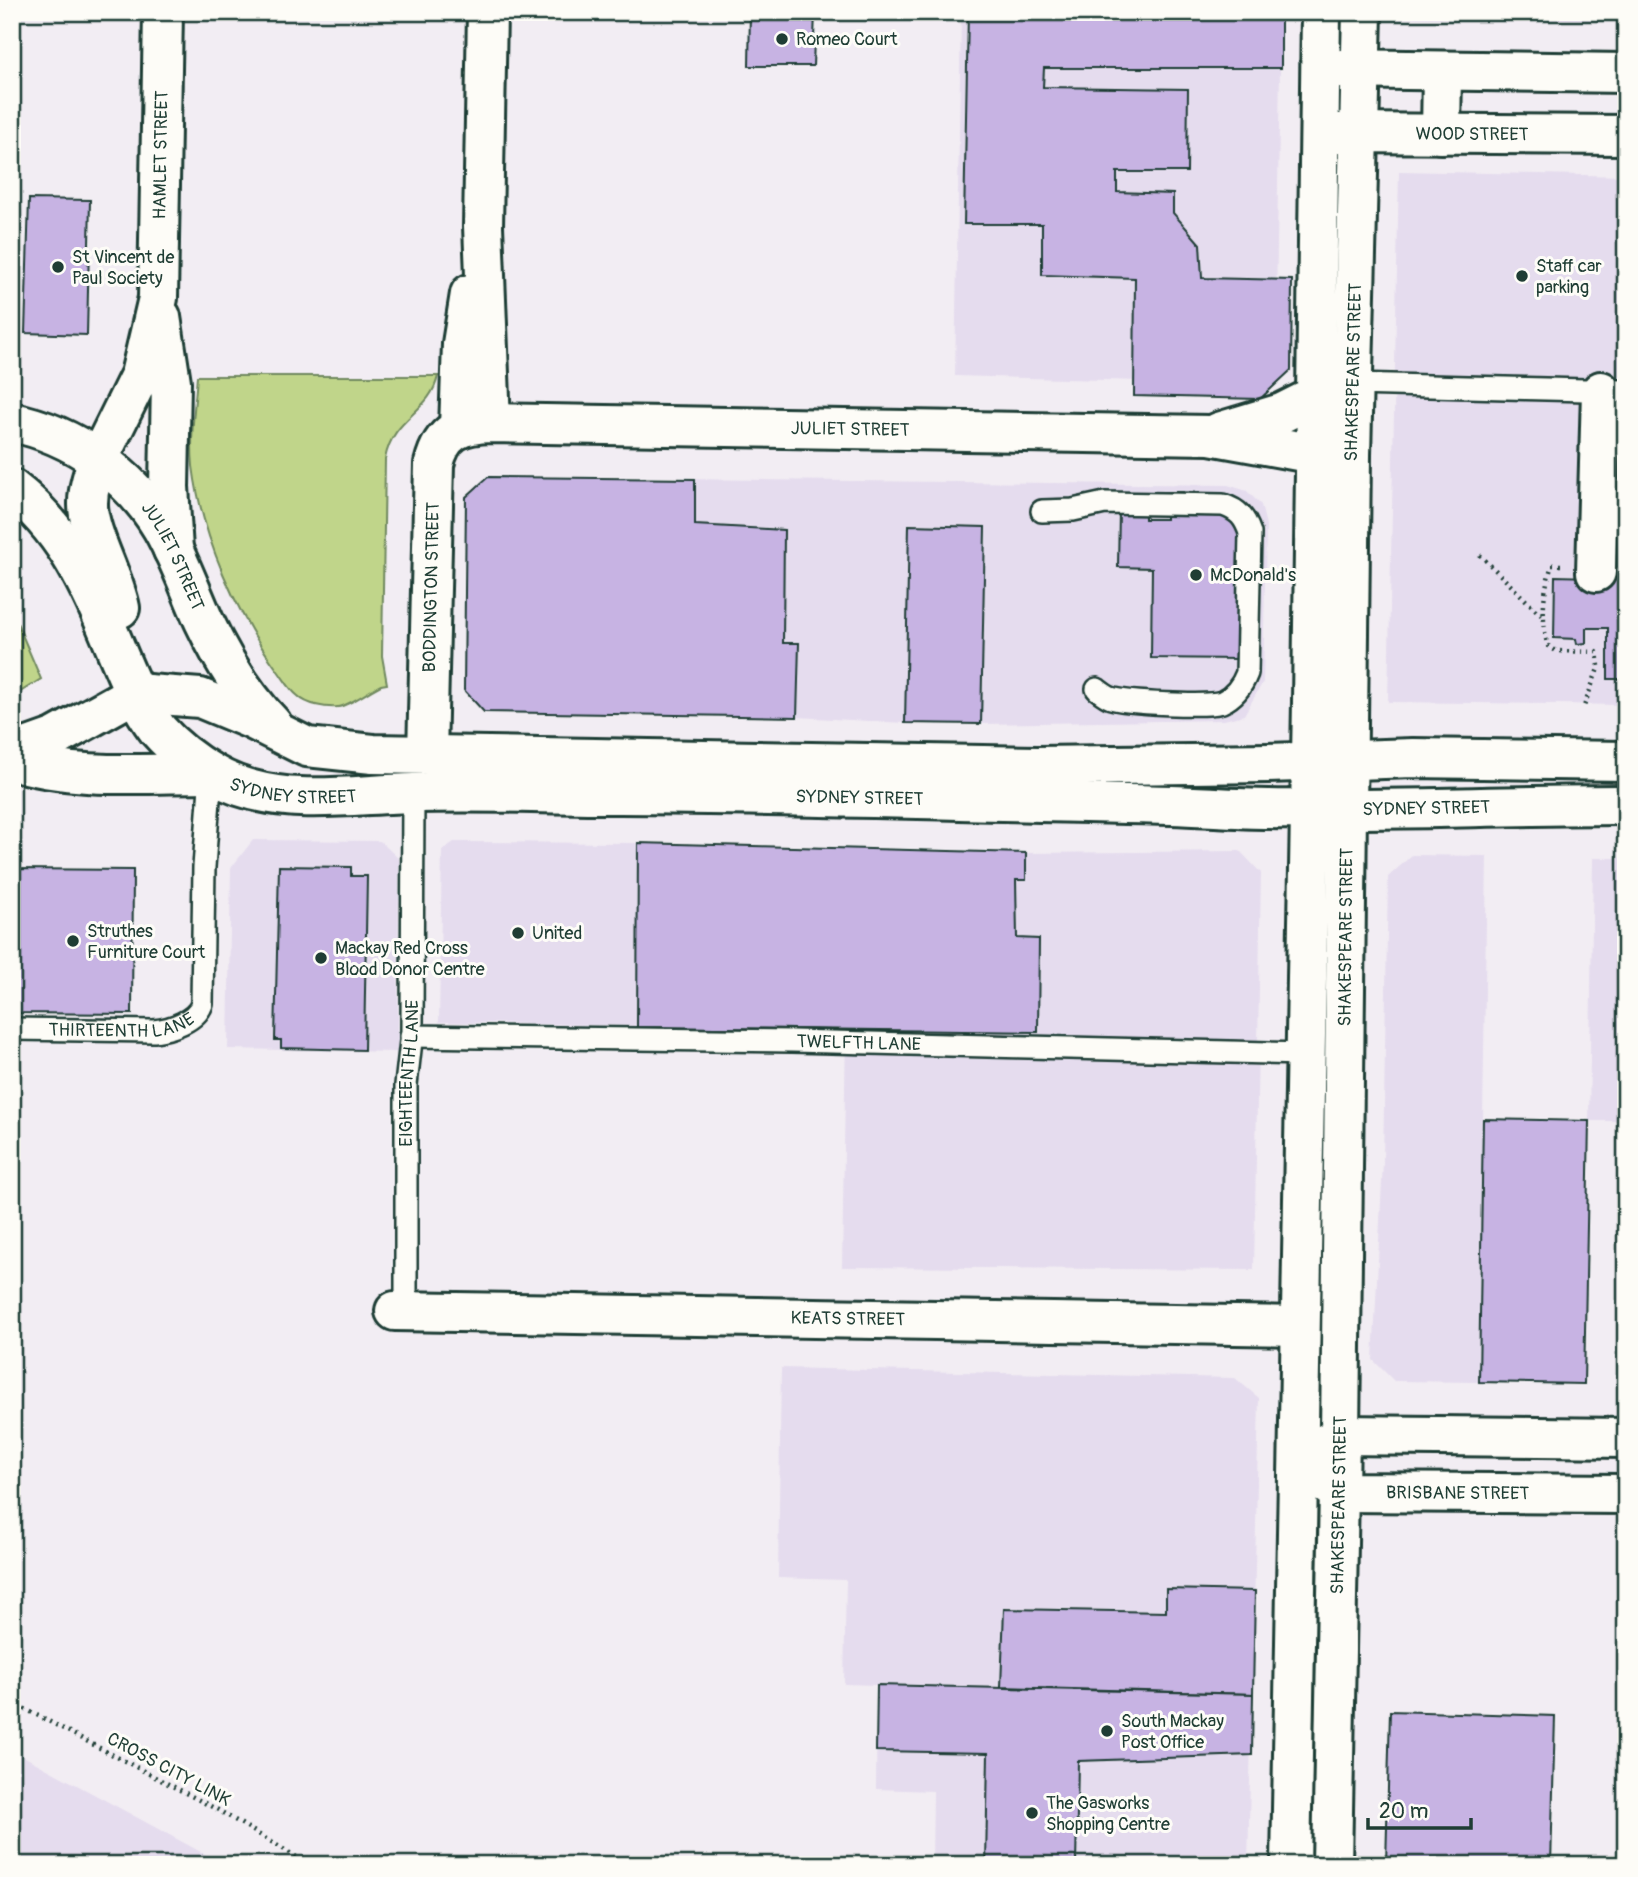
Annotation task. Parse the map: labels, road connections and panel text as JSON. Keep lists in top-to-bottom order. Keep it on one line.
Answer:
{"streets":{"street":["WOOD STREET","HAMLET STREET","SHAKESPEARE STREET","JULIET STREET","BODDINGTON STREET","SYDNEY STREET","KEATS STREET","BRISBANE STREET"],"lane":["THIRTEENTH LANE","TWELFTH LANE","EIGHTEENTH LANE"],"path":["CROSS CITY LINK"]},"crossings":[["WOOD STREET","SHAKESPEARE STREET"],["HAMLET STREET","JULIET STREET"],["HAMLET STREET","SYDNEY STREET"],["SHAKESPEARE STREET","JULIET STREET"],["SHAKESPEARE STREET","SYDNEY STREET"],["SHAKESPEARE STREET","TWELFTH LANE"],["SHAKESPEARE STREET","KEATS STREET"],["SHAKESPEARE STREET","BRISBANE STREET"],["JULIET STREET","BODDINGTON STREET"],["JULIET STREET","SYDNEY STREET"],["BODDINGTON STREET","SYDNEY STREET"],["BODDINGTON STREET","EIGHTEENTH LANE"],["SYDNEY STREET","THIRTEENTH LANE"],["SYDNEY STREET","EIGHTEENTH LANE"],["TWELFTH LANE","EIGHTEENTH LANE"],["EIGHTEENTH LANE","KEATS STREET"]],"places":["Romeo Court","St Vincent de Paul Society","Staff car parking","McDonald's","United","Struthes Furniture Court","Mackay Red Cross Blood Donor Centre","South Mackay Post Office","The Gasworks Shopping Centre"],"scale_bar":"20 m"}
